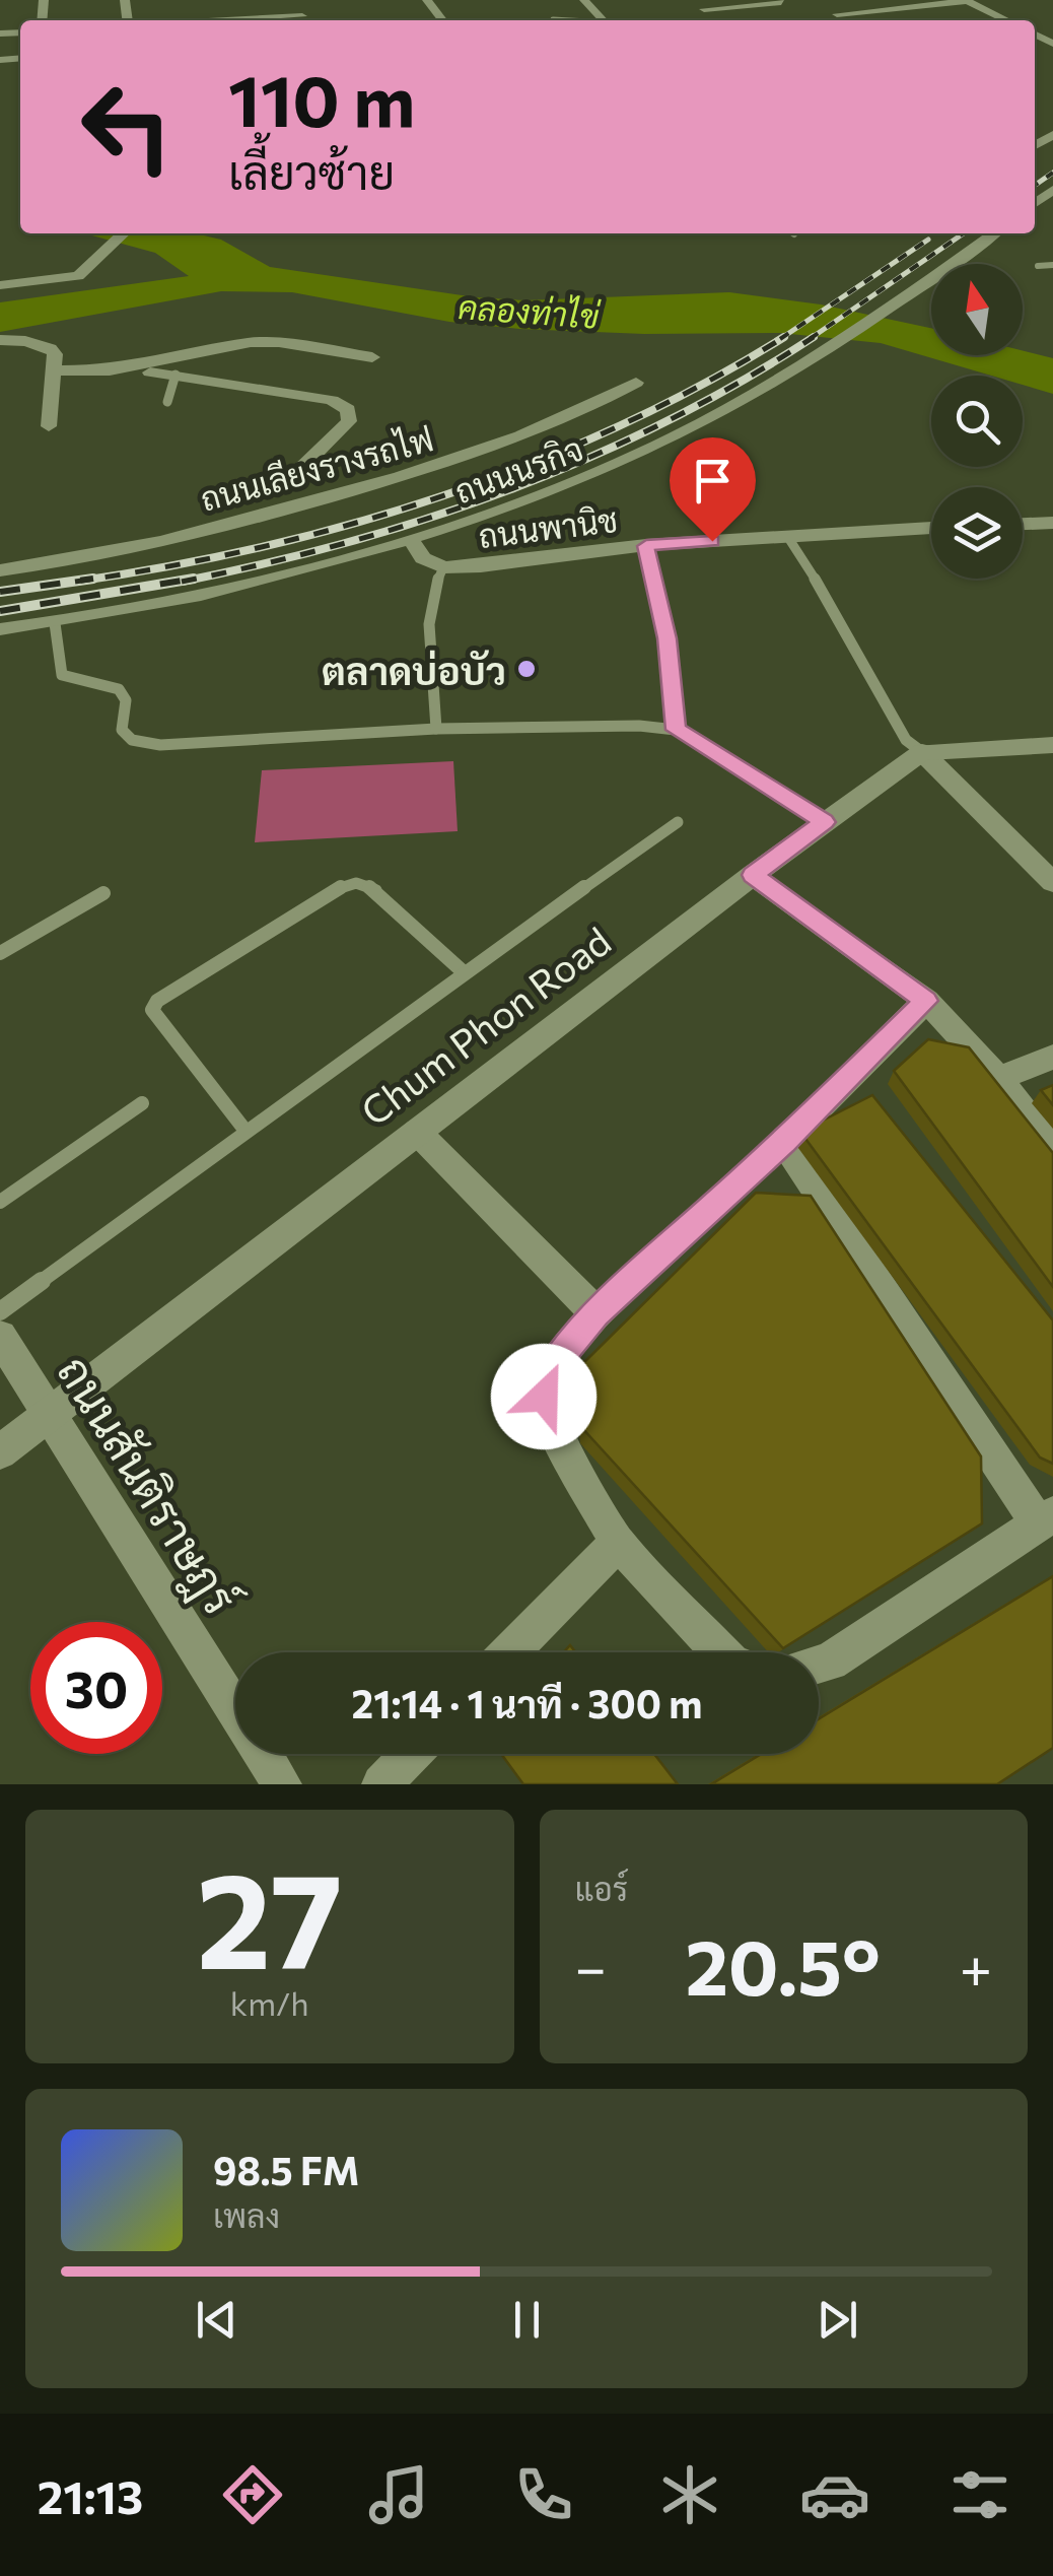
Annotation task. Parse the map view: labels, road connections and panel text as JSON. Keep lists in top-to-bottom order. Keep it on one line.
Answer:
{"streets":{"street":["ถนนเลียงรางรถไฟ","ถนนนรกิจ","ถนนพานิช","Chum Phon Road","ถนนสันติราษฎร์"]},"crossings":[["ถนนนรกิจ","ถนนพานิช"],["Chum Phon Road","ถนนสันติราษฎร์"]],"water":["คลองท่าไข่"],"places":["ตลาดบ่อบัว"],"north":"top","page":{"turn":["110 m","เลี้ยวซ้าย"],"limit":"30","trip":"21:14 · 1 นาที · 300 m","tile":[["27","km/h"],"แอร์"],"heat":["−","20.5°","+"],"song":["98.5 FM","เพลง"],"tabs":"21:13"}}
